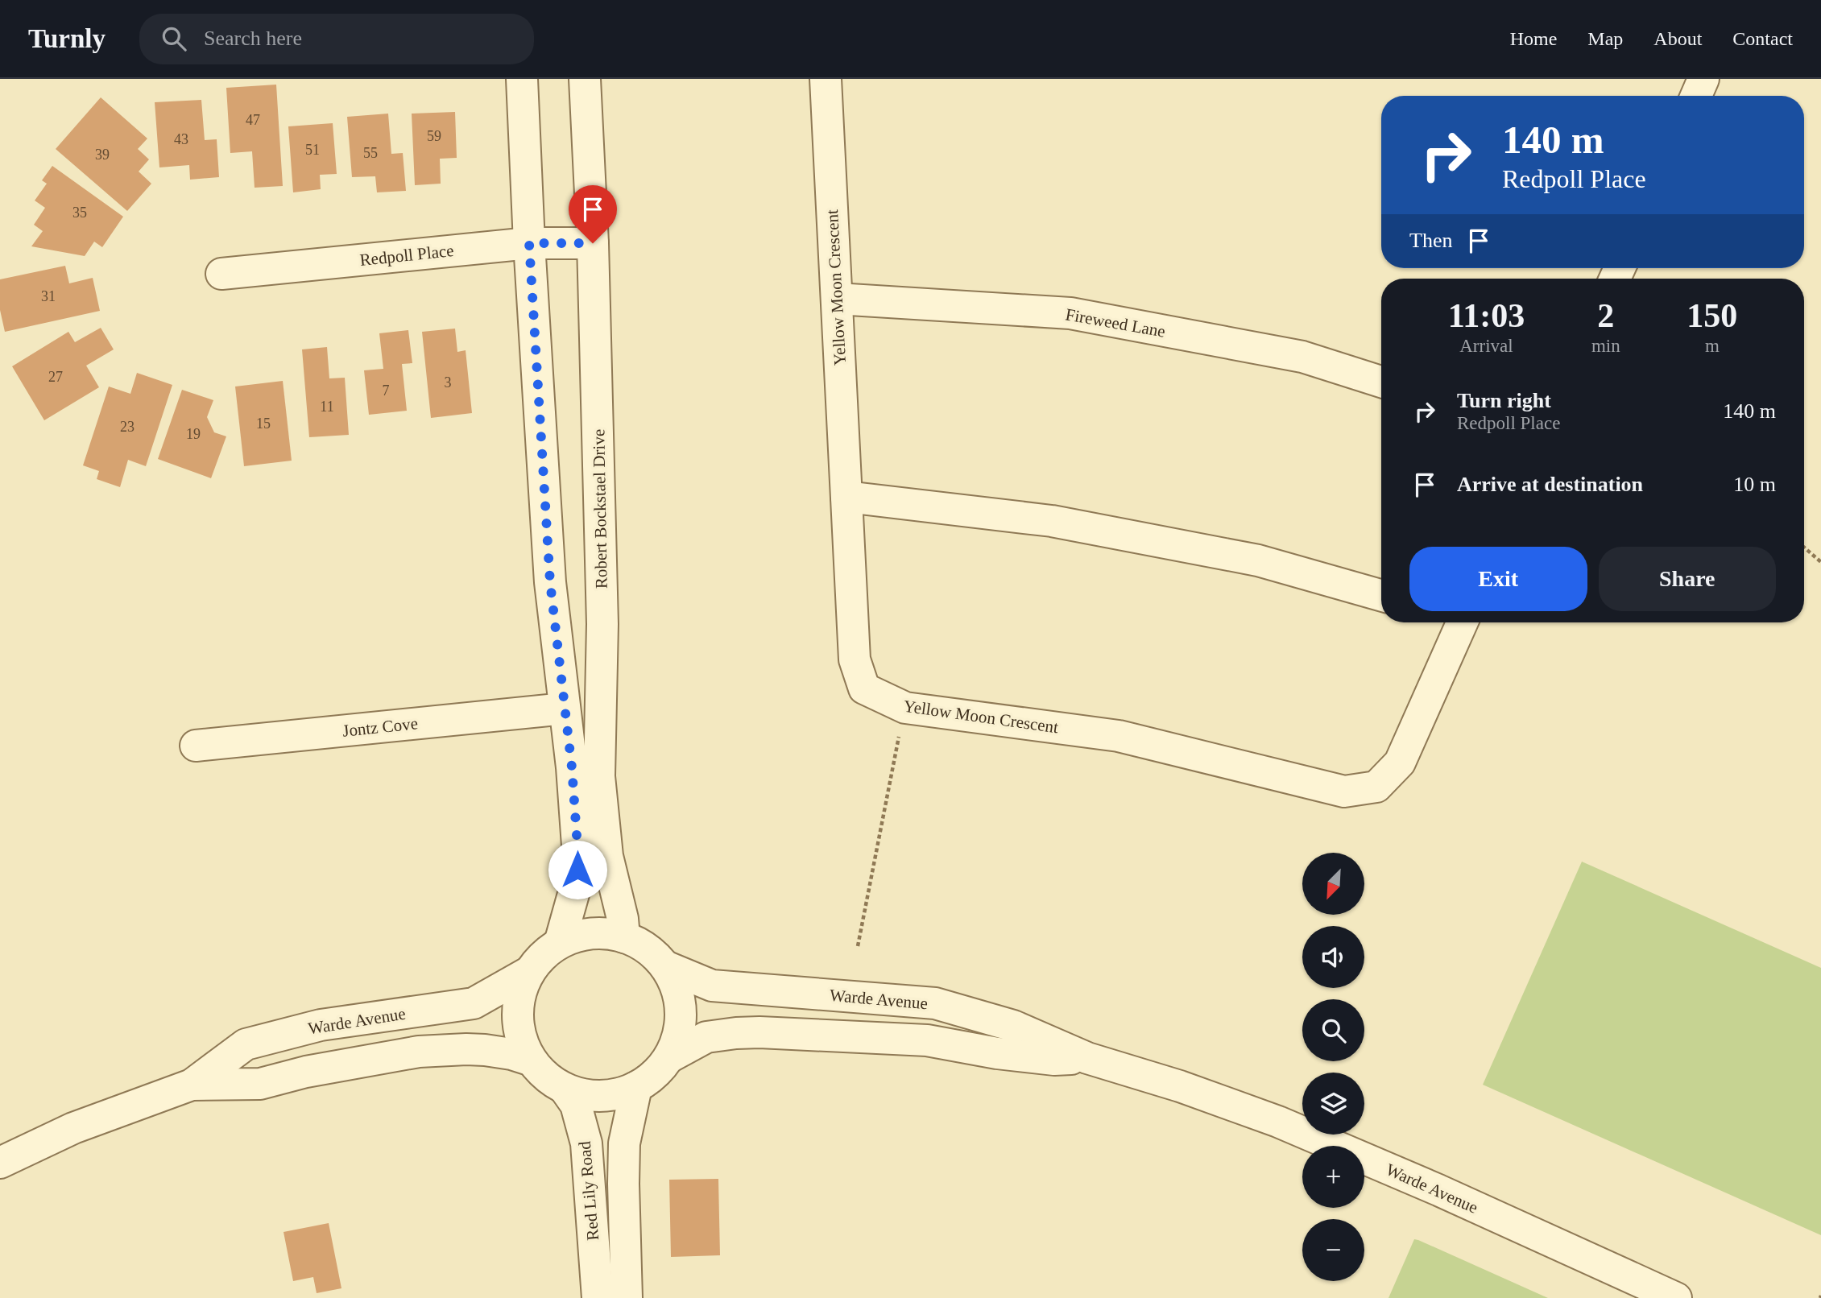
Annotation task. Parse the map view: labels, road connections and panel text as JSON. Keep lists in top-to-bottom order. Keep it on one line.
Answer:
{"streets":{"street":["Redpoll Place","Yellow Moon Crescent","Fireweed Lane","Robert Bockstael Drive","Jontz Cove","Warde Avenue","Red Lily Road"]},"crossings":[["Redpoll Place","Robert Bockstael Drive"],["Yellow Moon Crescent","Fireweed Lane"],["Robert Bockstael Drive","Warde Avenue"],["Robert Bockstael Drive","Red Lily Road"],["Warde Avenue","Red Lily Road"]],"house_numbers":["47","59","43","51","55","39","35","31","27","3","7","11","15","23","19"],"north":"bottom left","page":{"header":"Turnly","search":"Search here","nav":["Home","Map","About","Contact"],"turn":["140 m","Redpoll Place"],"then":"Then","eta":["11:03","Arrival","2","min","150","m"],"list":[{"name":"Turn right","note":"Redpoll Place","value":"140 m"},{"name":"Arrive at destination","value":"10 m"}],"buttons":["Exit","Share"],"map_buttons":["+","−"]}}
